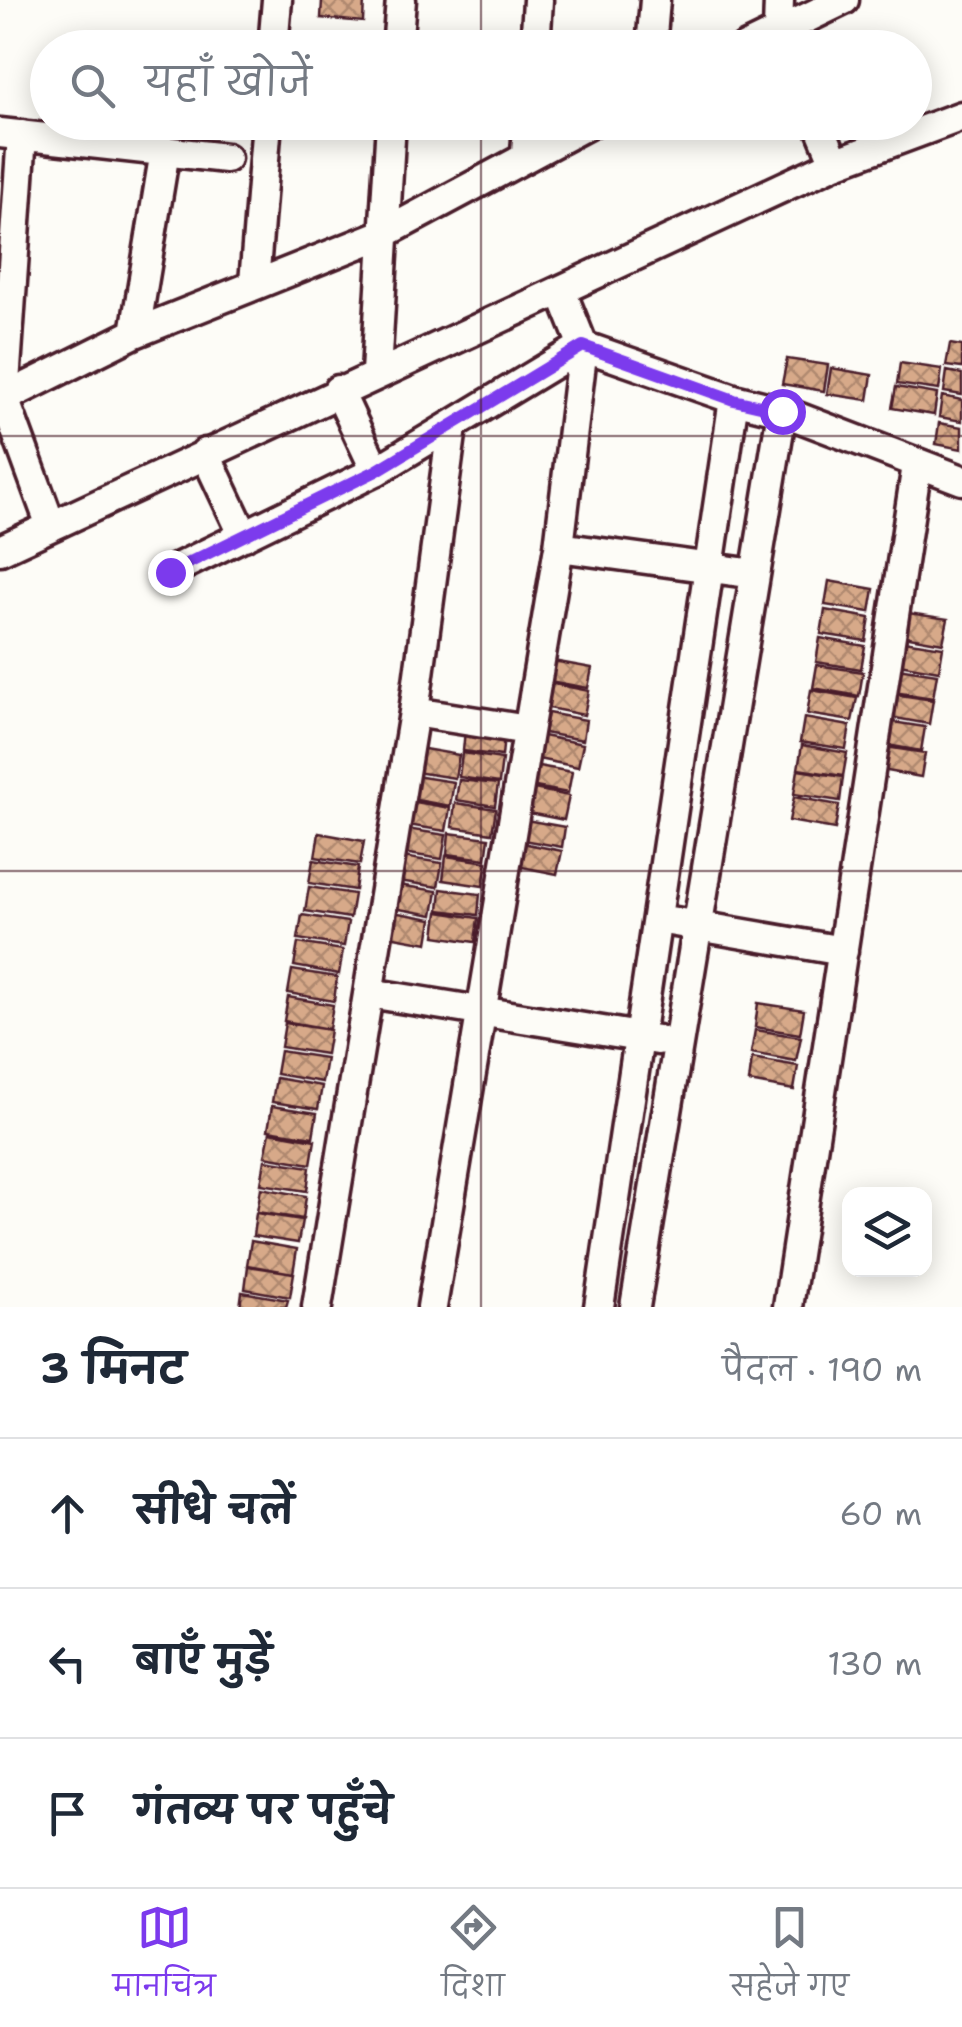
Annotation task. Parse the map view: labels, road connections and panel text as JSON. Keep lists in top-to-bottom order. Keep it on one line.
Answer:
{"page":{"search":"यहाँ खोजें","heading":["3 मिनट","पैदल · 190 m"],"list":[["सीधे चलें","60 m"],["बाएँ मुड़ें","130 m"],"गंतव्य पर पहुँचे"],"nav":["मानचित्र","दिशा","सहेजे गए"]}}
